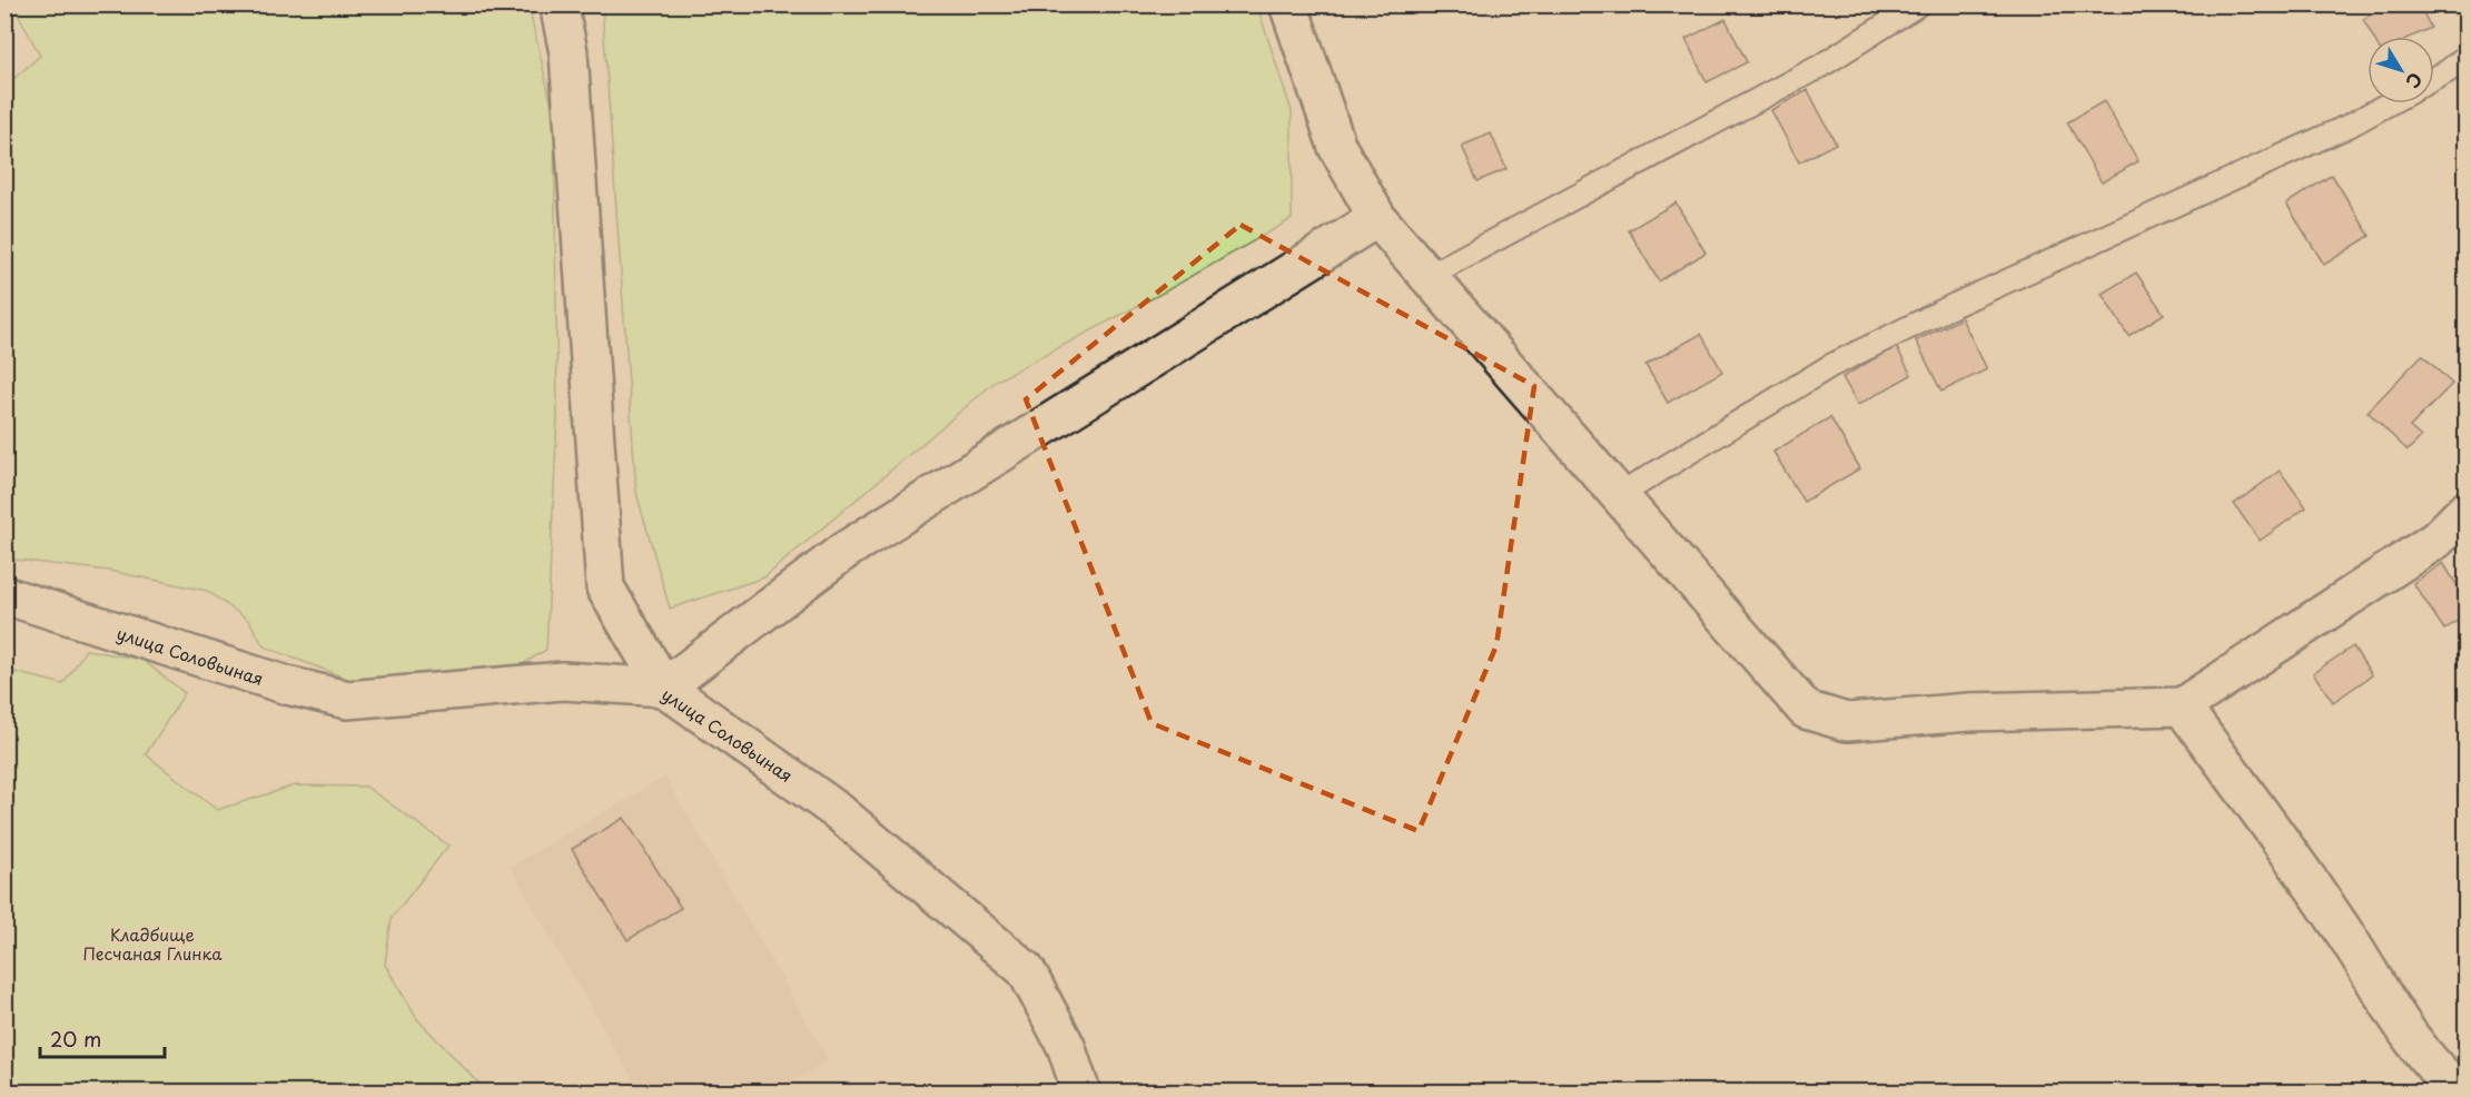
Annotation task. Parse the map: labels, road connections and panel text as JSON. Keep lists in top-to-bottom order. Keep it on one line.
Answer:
{"streets":{"street":["улица Соловьиная"]},"parks":["Кладбище Песчаная Глинка"],"scale_bar":"20 m","north":"bottom right"}
